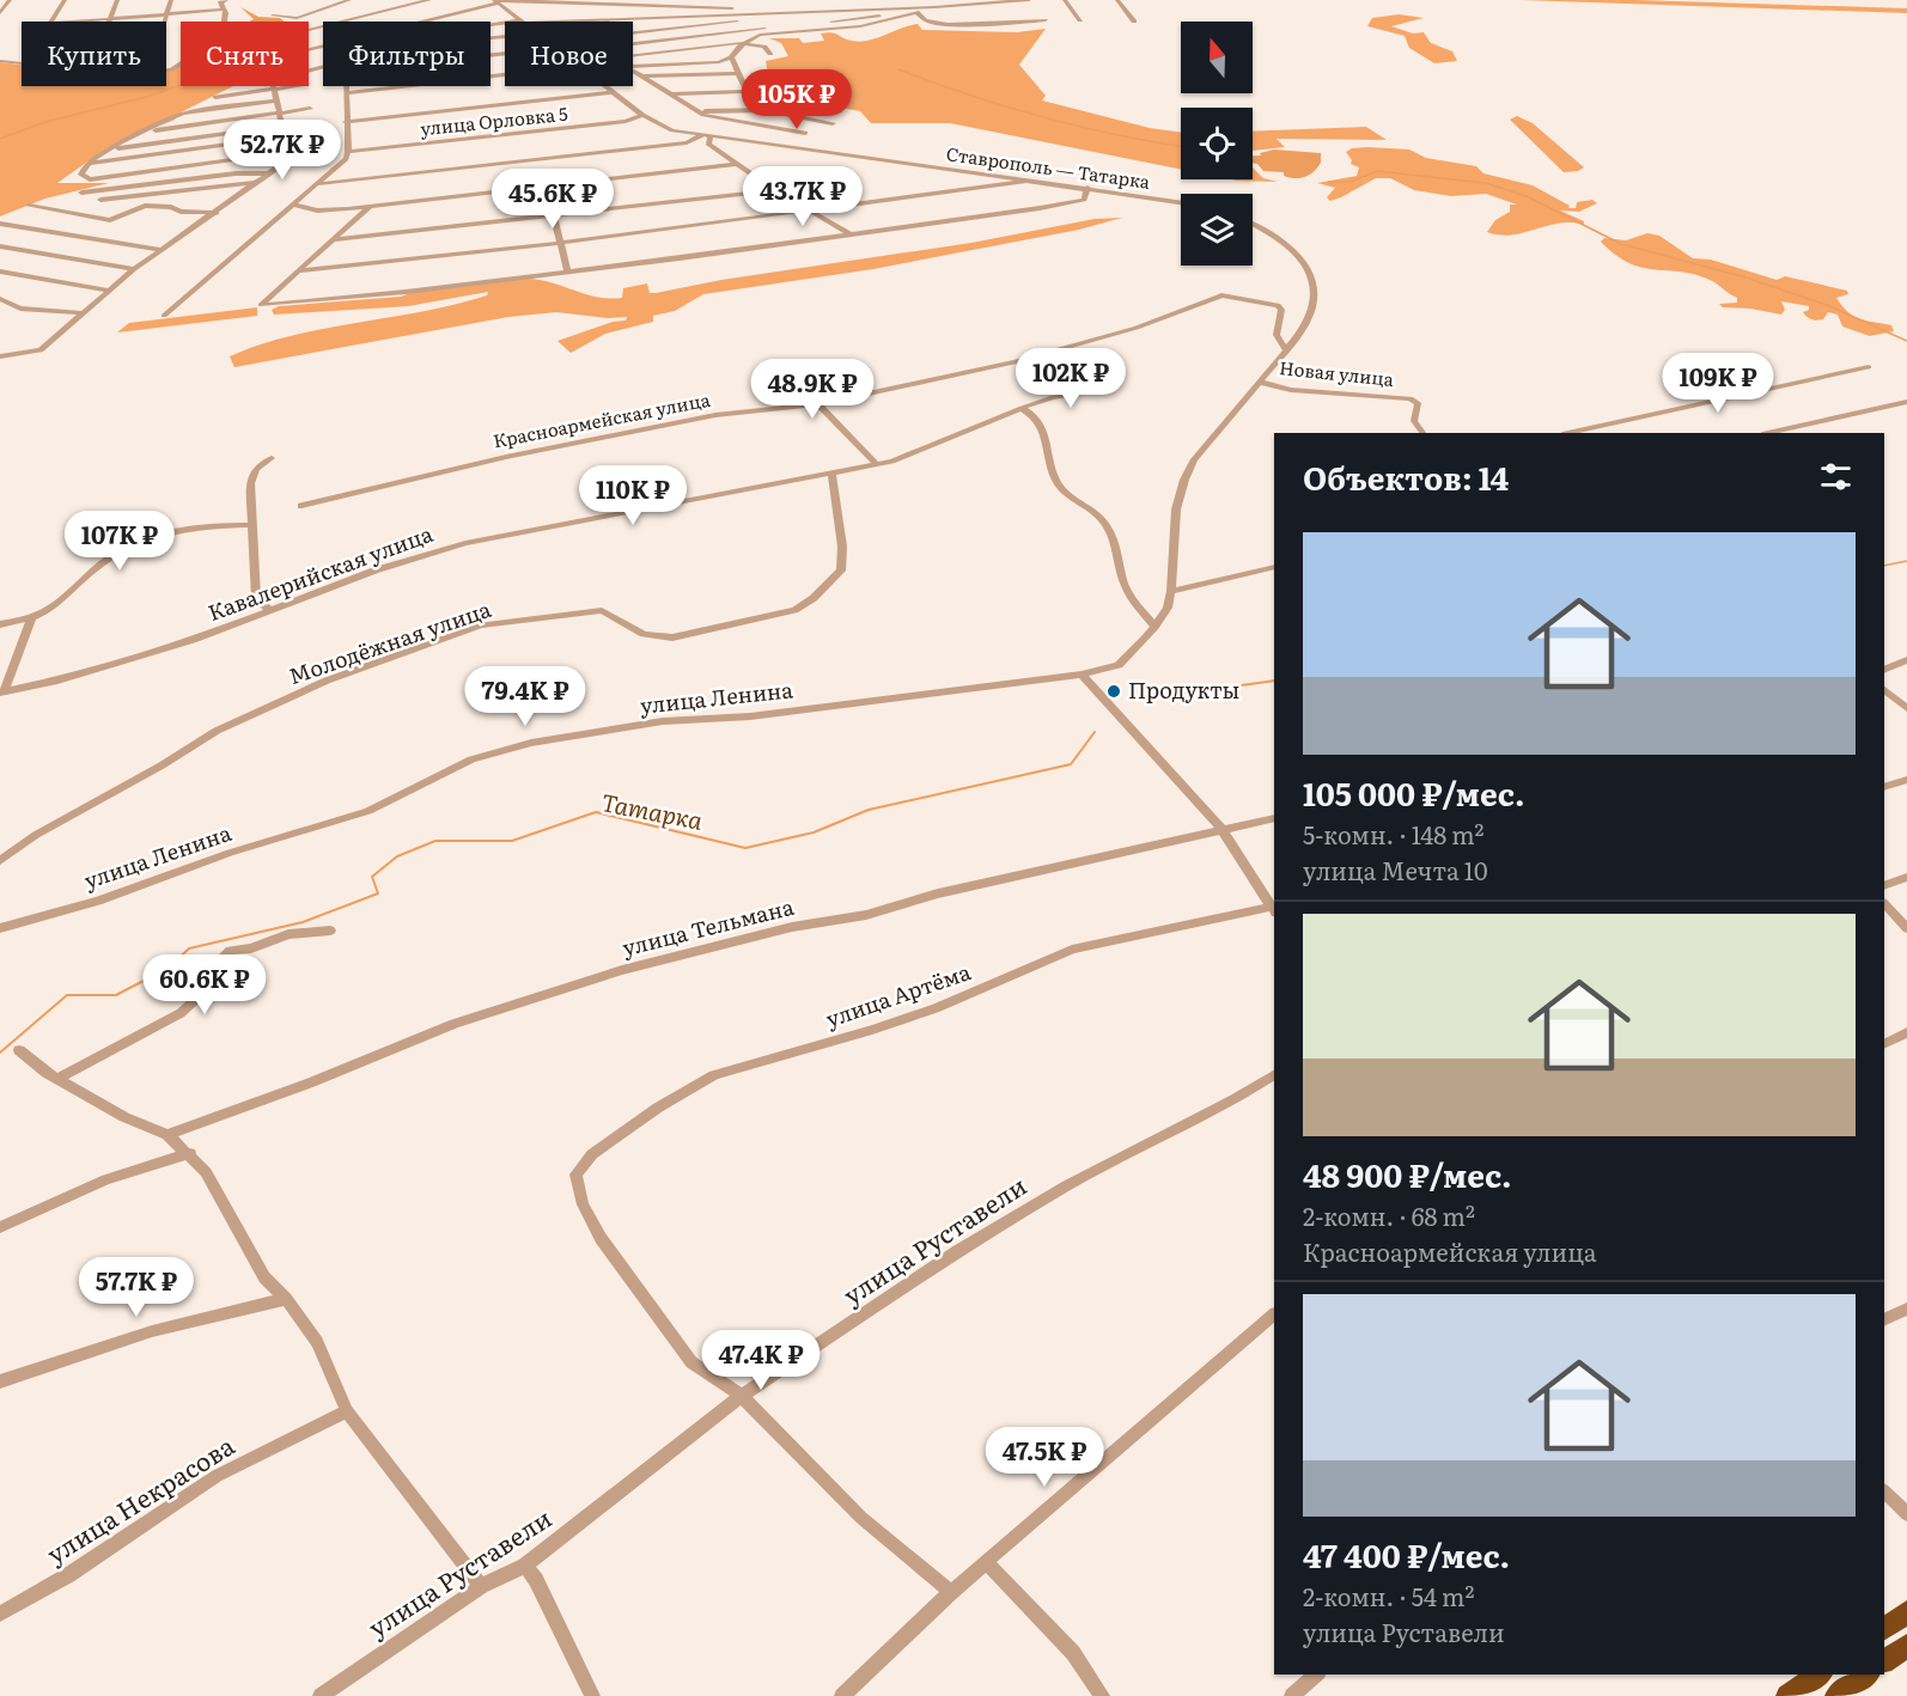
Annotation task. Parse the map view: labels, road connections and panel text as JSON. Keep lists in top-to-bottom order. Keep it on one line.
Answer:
{"streets":{"street":["улица Орловка 5","Ставрополь — Татарка","Новая улица","Красноармейская улица","Кавалерийская улица","Молодёжная улица","улица Ленина","улица Тельмана","улица Артёма","улица Руставели","улица Некрасова"]},"crossings":[["улица Орловка 5","Ставрополь — Татарка"],["Кавалерийская улица","Молодёжная улица"],["улица Артёма","улица Руставели"]],"water":["Татарка"],"places":["Продукты"],"north":"top","page":{"chip":["Купить","Снять","Фильтры","Новое"],"price":["105K ₽","52.7K ₽","43.7K ₽","45.6K ₽","102K ₽","109K ₽","48.9K ₽","110K ₽","107K ₽","79.4K ₽","60.6K ₽","57.7K ₽","47.4K ₽","47.5K ₽"],"heading":"Объектов: 14","list":[{"name":"105 000 ₽/мес.","note":"5-комн. · 148 m² · улица Мечта 10"},{"name":"48 900 ₽/мес.","note":"2-комн. · 68 m² · Красноармейская улица"},{"name":"47 400 ₽/мес.","note":"2-комн. · 54 m² · улица Руставели"}]}}
